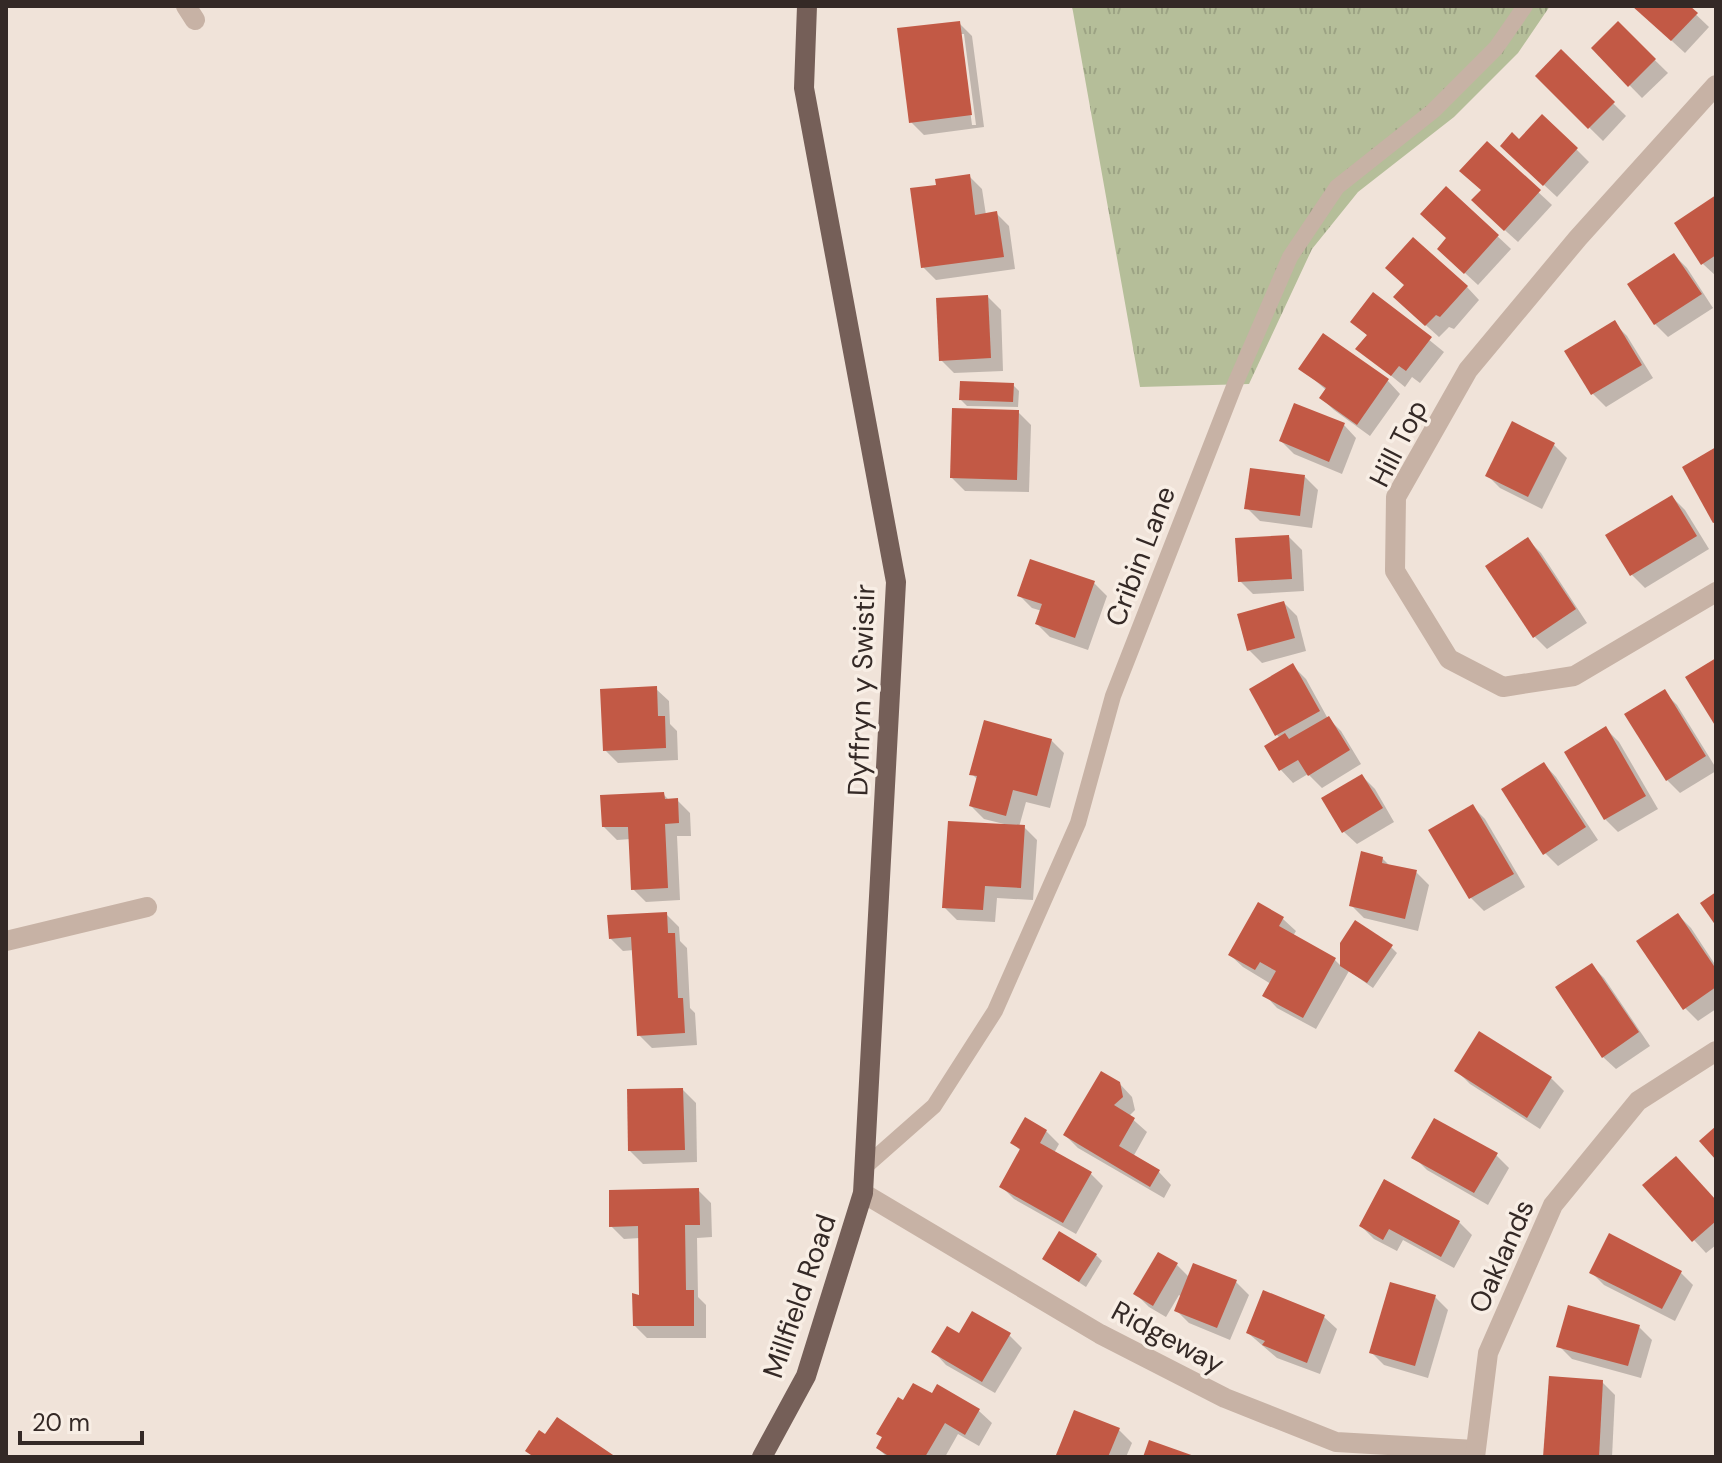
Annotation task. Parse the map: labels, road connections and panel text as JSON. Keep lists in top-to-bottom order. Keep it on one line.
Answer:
{"streets":{"main road":["Dyffryn y Swistir","Millfield Road"],"street":["Hill Top","Oaklands","Ridgeway"],"lane":["Cribin Lane"]},"crossings":[["Cribin Lane","Dyffryn y Swistir"],["Dyffryn y Swistir","Millfield Road"],["Dyffryn y Swistir","Ridgeway"],["Oaklands","Ridgeway"],["Millfield Road","Ridgeway"]],"scale_bar":"20 m"}
